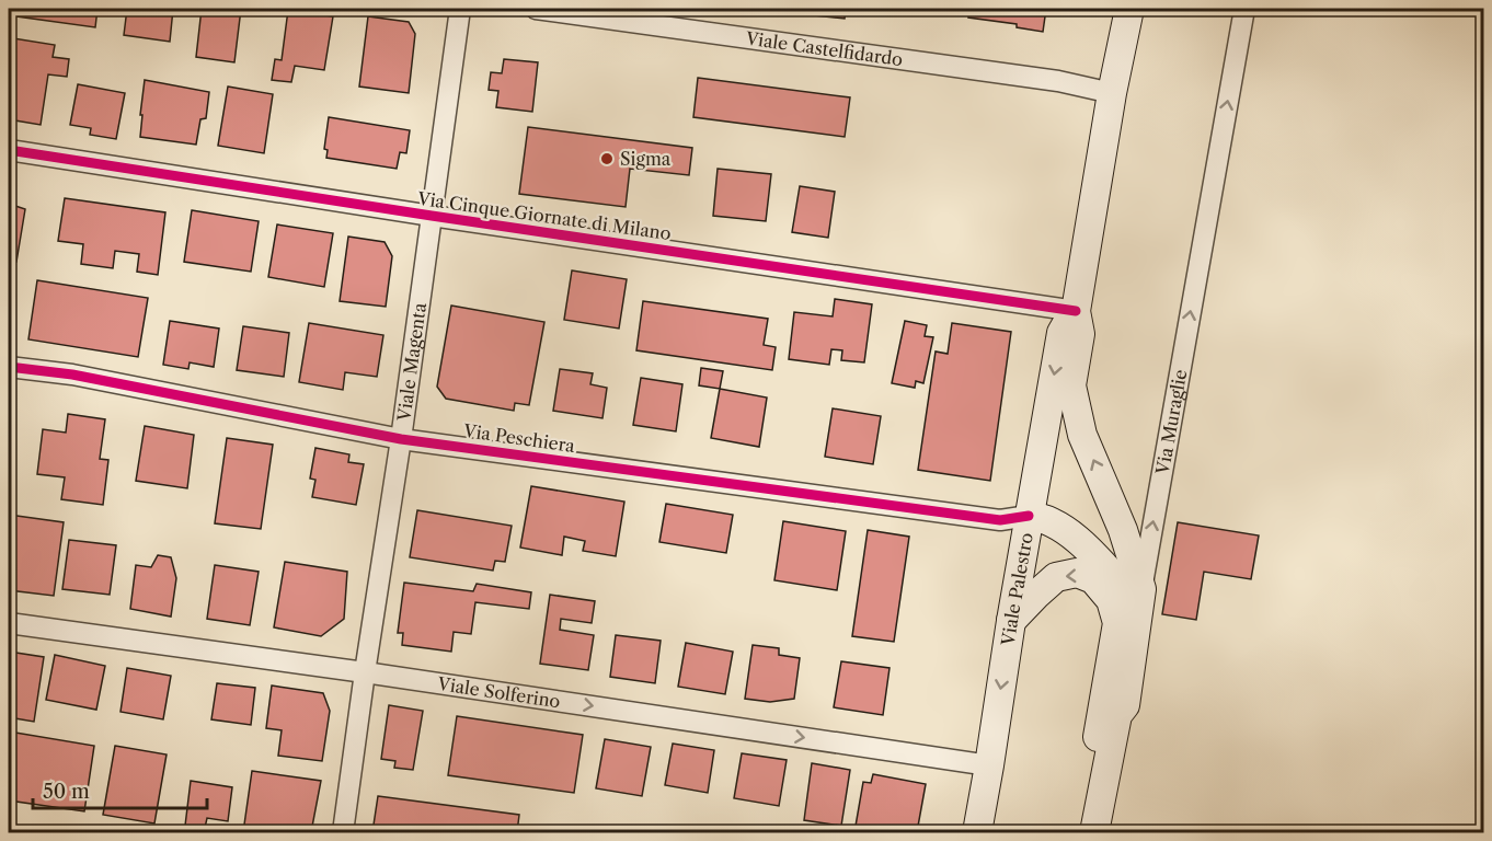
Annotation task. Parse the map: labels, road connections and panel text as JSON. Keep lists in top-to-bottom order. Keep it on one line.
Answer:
{"streets":{"main road":["Via Muraglie","Viale Palestro"],"street":["Viale Castelfidardo","Via Cinque Giornate di Milano","Viale Magenta","Via Peschiera","Viale Solferino"]},"crossings":[["Viale Castelfidardo","Viale Palestro"],["Via Cinque Giornate di Milano","Viale Magenta"],["Via Cinque Giornate di Milano","Viale Palestro"],["Viale Magenta","Via Peschiera"],["Viale Magenta","Viale Solferino"],["Via Muraglie","Viale Palestro"],["Via Peschiera","Viale Palestro"],["Viale Palestro","Viale Solferino"]],"one_way":["Via Muraglie","Viale Solferino"],"places":["Sigma"],"scale_bar":"50 m"}
